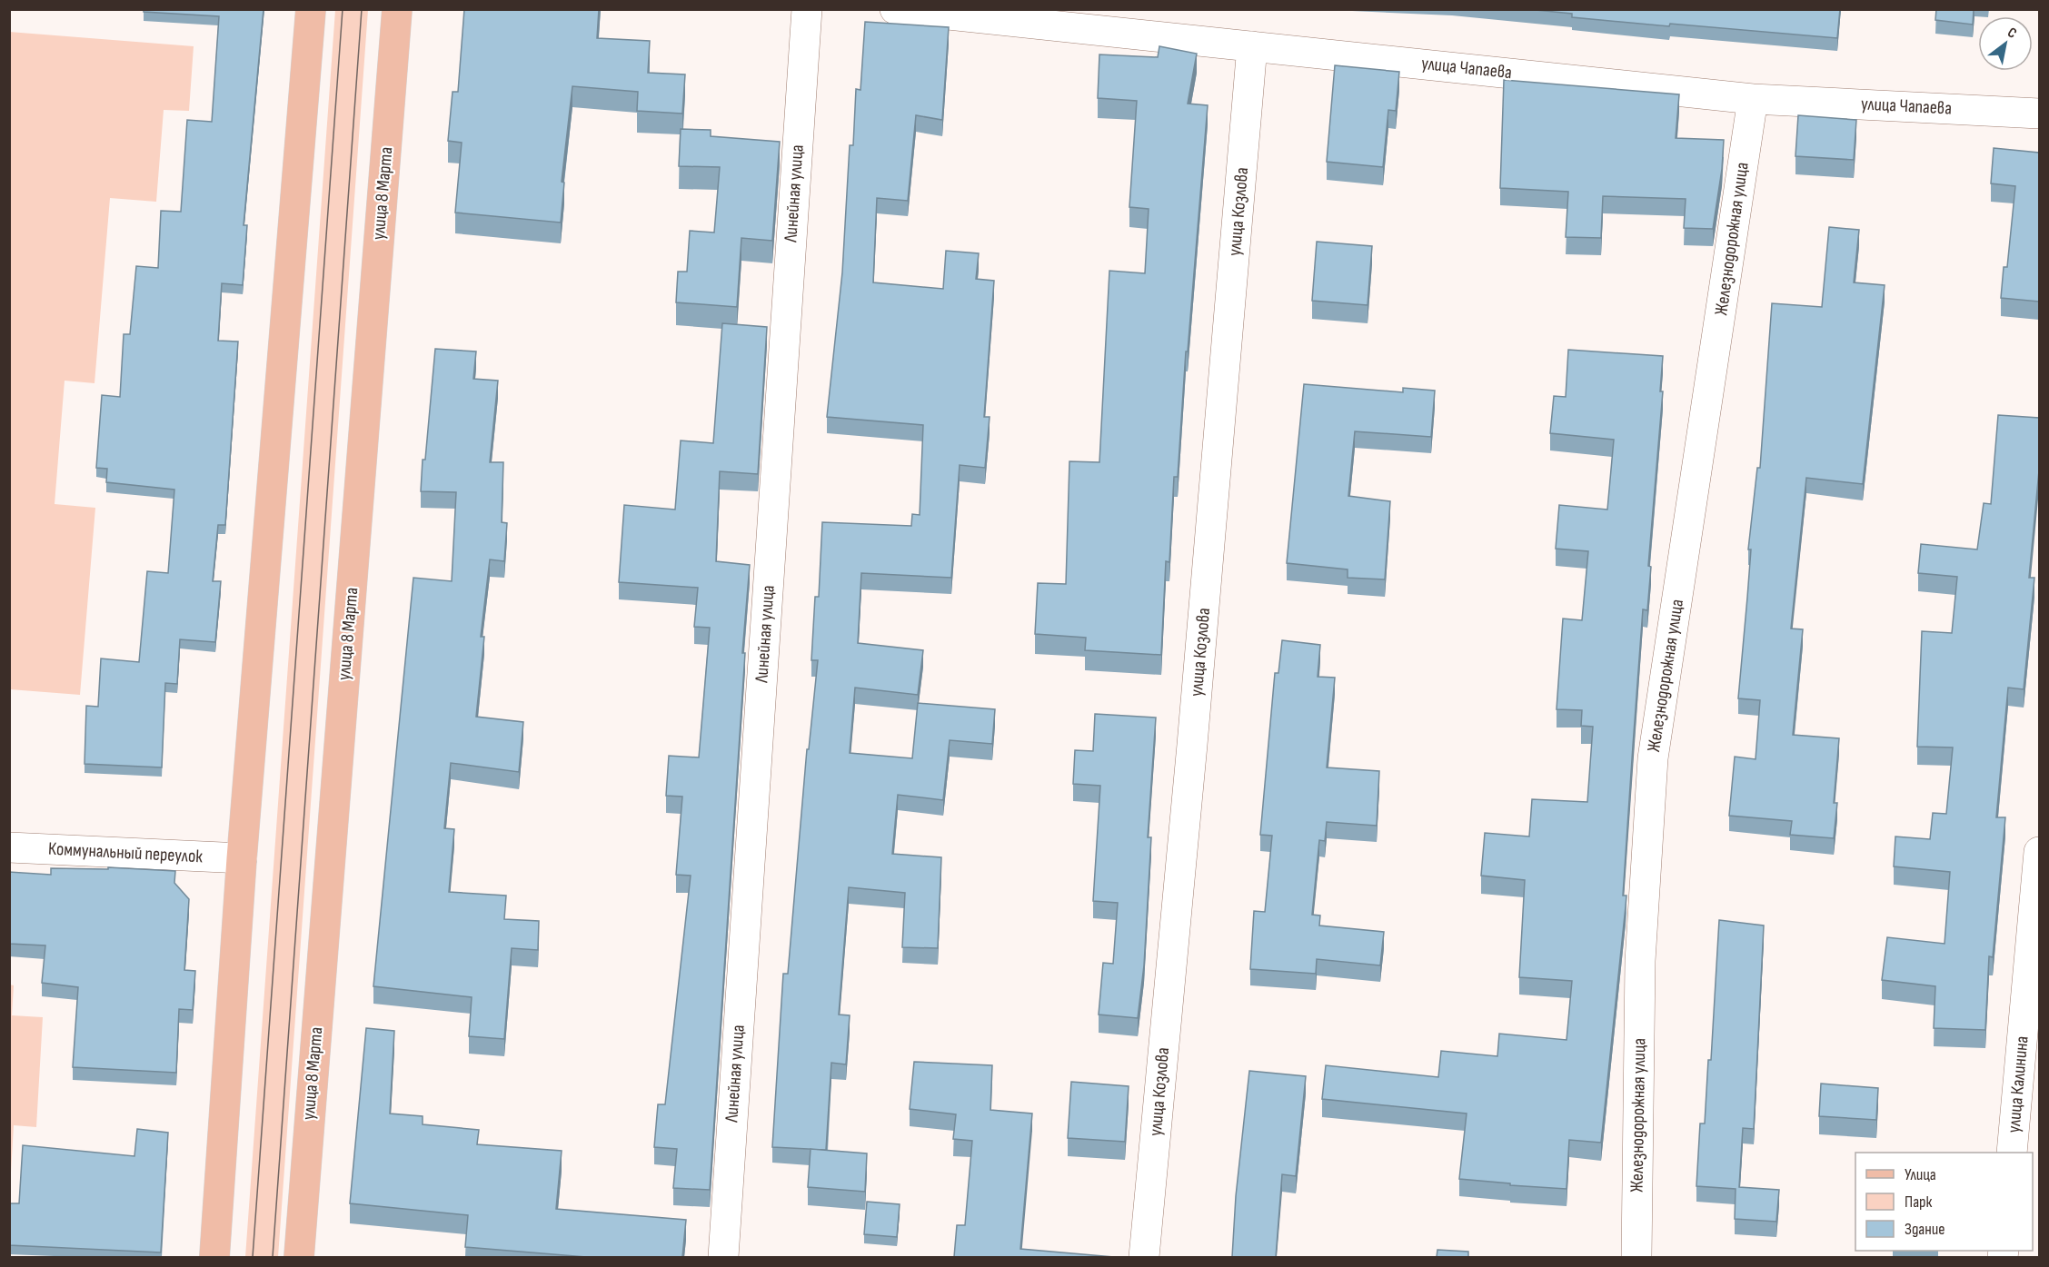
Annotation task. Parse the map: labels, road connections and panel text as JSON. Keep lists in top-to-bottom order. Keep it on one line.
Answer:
{"streets":{"main road":["улица 8 Марта"],"street":["улица Чапаева","Линейная улица","улица Козлова","Железнодорожная улица","Коммунальный переулок","улица Калинина"]},"crossings":[["улица Чапаева","улица Козлова"],["улица Чапаева","Железнодорожная улица"]],"legend":["Улица","Парк","Здание"],"north":"top right"}
